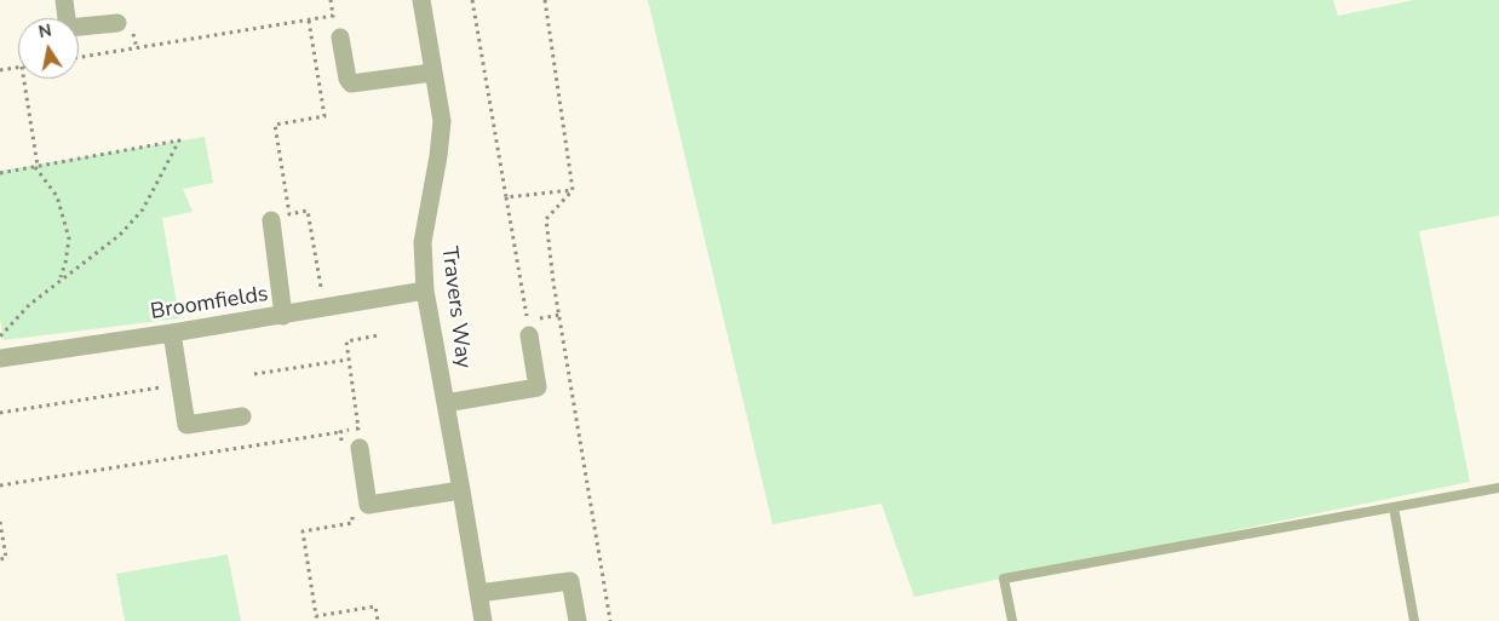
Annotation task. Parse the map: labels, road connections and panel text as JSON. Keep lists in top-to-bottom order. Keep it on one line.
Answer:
{"streets":{"street":["Broomfields","Travers Way"]},"crossings":[["Broomfields","Travers Way"]],"north":"top"}
